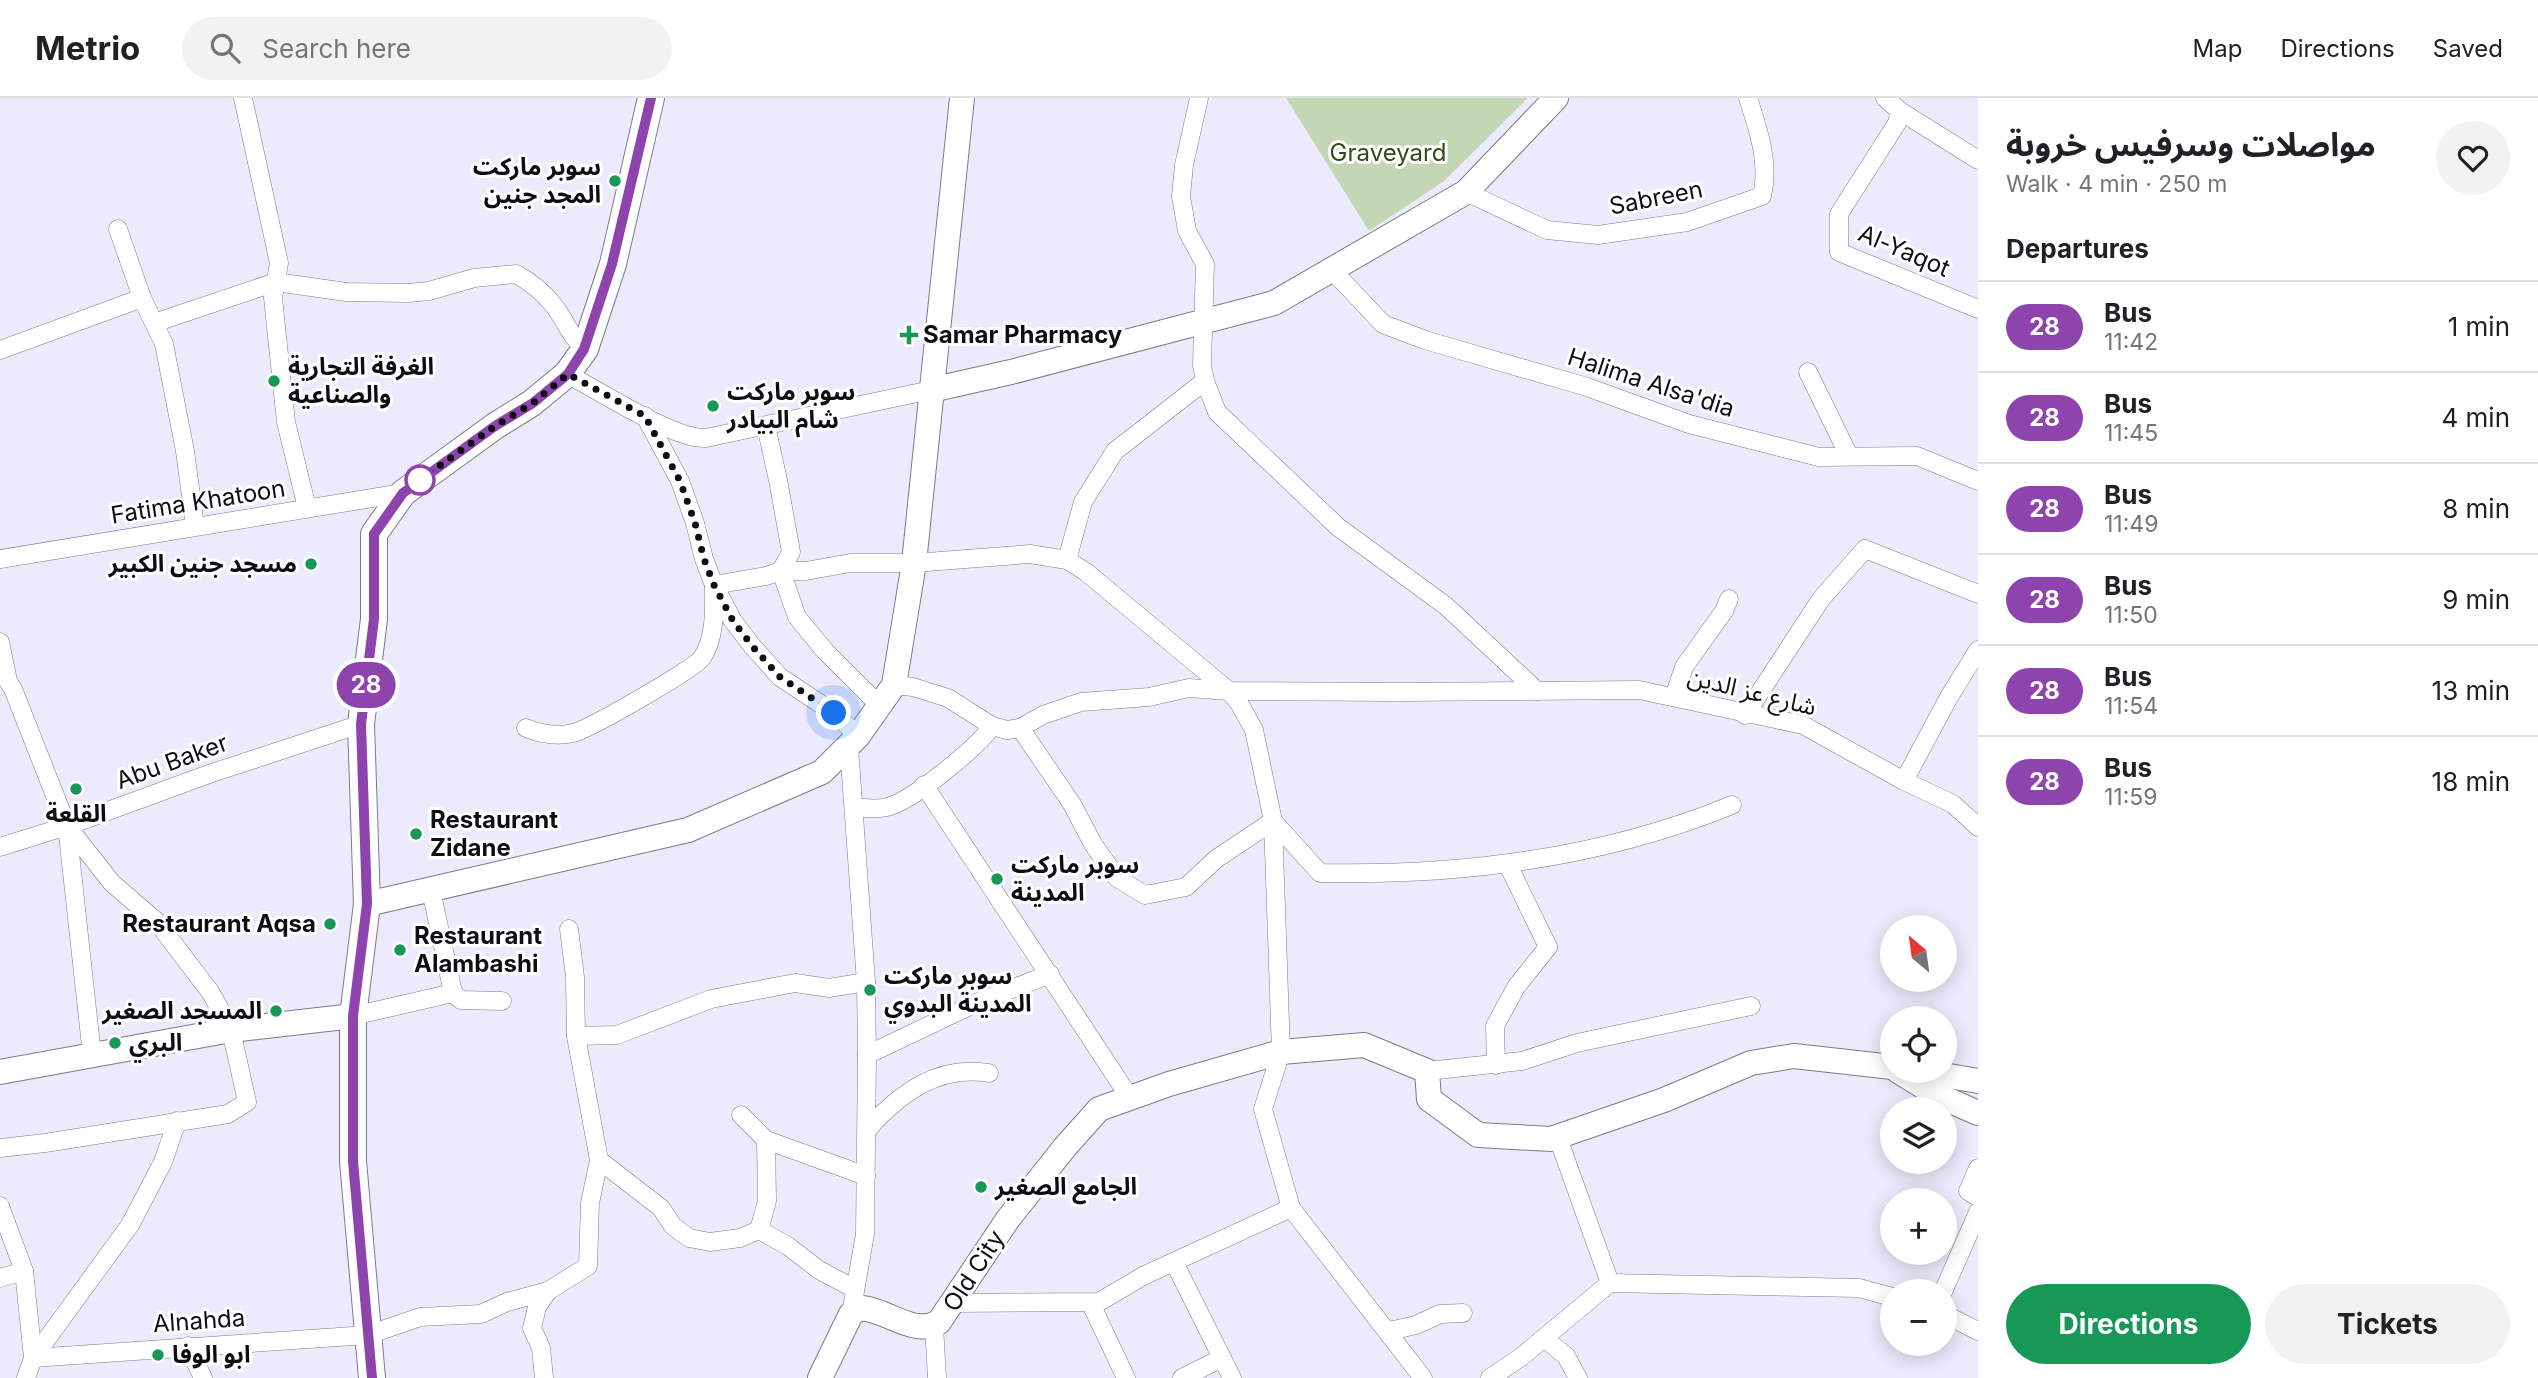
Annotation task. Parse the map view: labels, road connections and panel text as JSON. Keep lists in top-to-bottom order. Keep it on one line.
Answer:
{"streets":{"street":["Sabreen","Al-Yaqot","Halima Alsa'dia","Fatima Khatoon","شارع عز الدين","Abu Baker","Old City","Alnahda"]},"parks":["Graveyard"],"places":{"other":["سوبر ماركت المجد جنين","الغرفة التجارية والصناعية","سوبر ماركت شام البيادر","مسجد جنين الكبير","القلعة","Restaurant Zidane","سوبر ماركت المدينة","Restaurant Aqsa","Restaurant Alambashi","سوبر ماركت المدينة البدوي","المسجد الصغير","البري","الجامع الصغير","ابو الوفا"],"health":["Samar Pharmacy"]},"lines":["bus line 28"],"north":"top left","page":{"header":"Metrio","search":"Search here","nav":["Map","Directions","Saved"],"on_map":"28","heading":[["مواصلات وسرفيس خروبة","Walk · 4 min · 250 m"],"Departures"],"list":[{"mark":"28","name":"Bus","note":"11:42","value":"1 min"},{"mark":"28","name":"Bus","note":"11:45","value":"4 min"},{"mark":"28","name":"Bus","note":"11:49","value":"8 min"},{"mark":"28","name":"Bus","note":"11:50","value":"9 min"},{"mark":"28","name":"Bus","note":"11:54","value":"13 min"},{"mark":"28","name":"Bus","note":"11:59","value":"18 min"}],"map_buttons":["+","−"],"buttons":["Directions","Tickets"]}}
